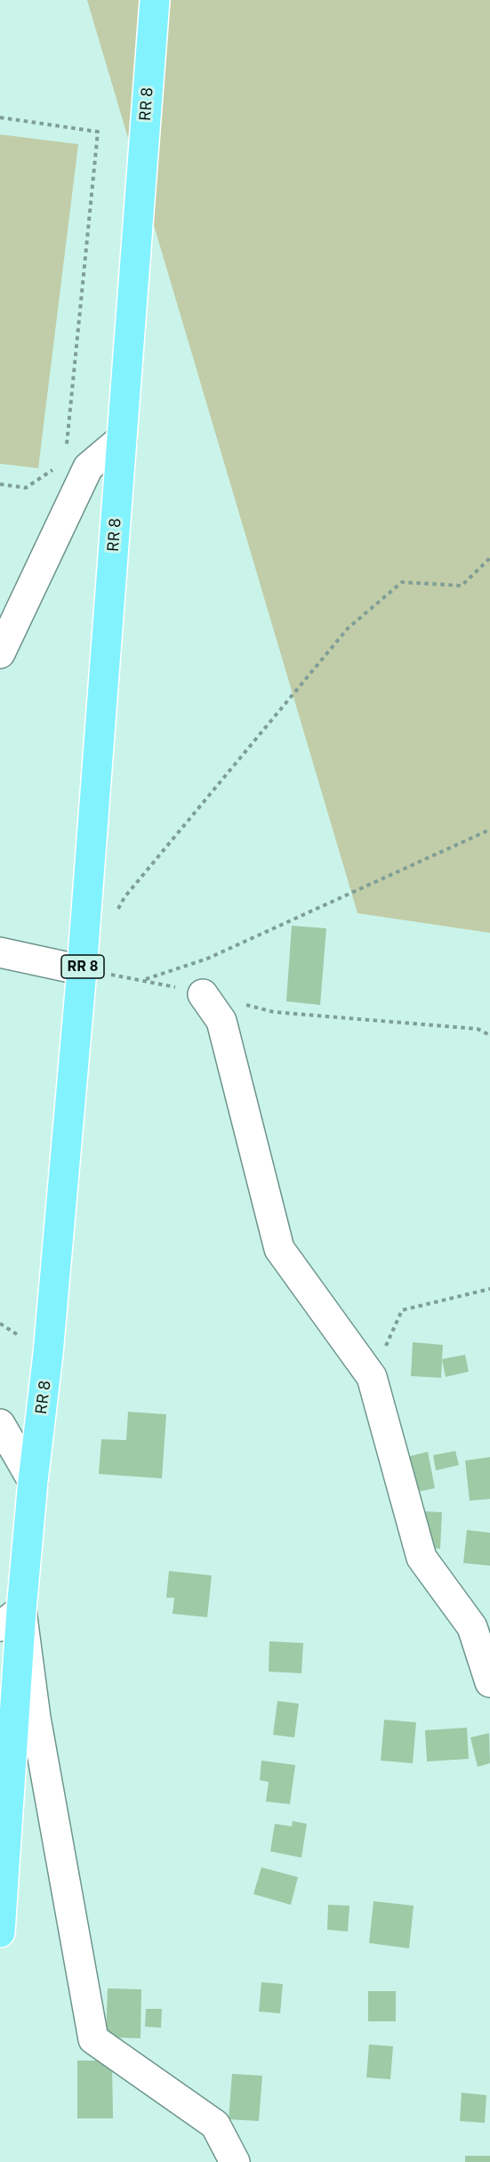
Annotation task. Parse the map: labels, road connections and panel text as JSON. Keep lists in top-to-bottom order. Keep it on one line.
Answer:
{"streets":{"main road":["RR 8"]}}
